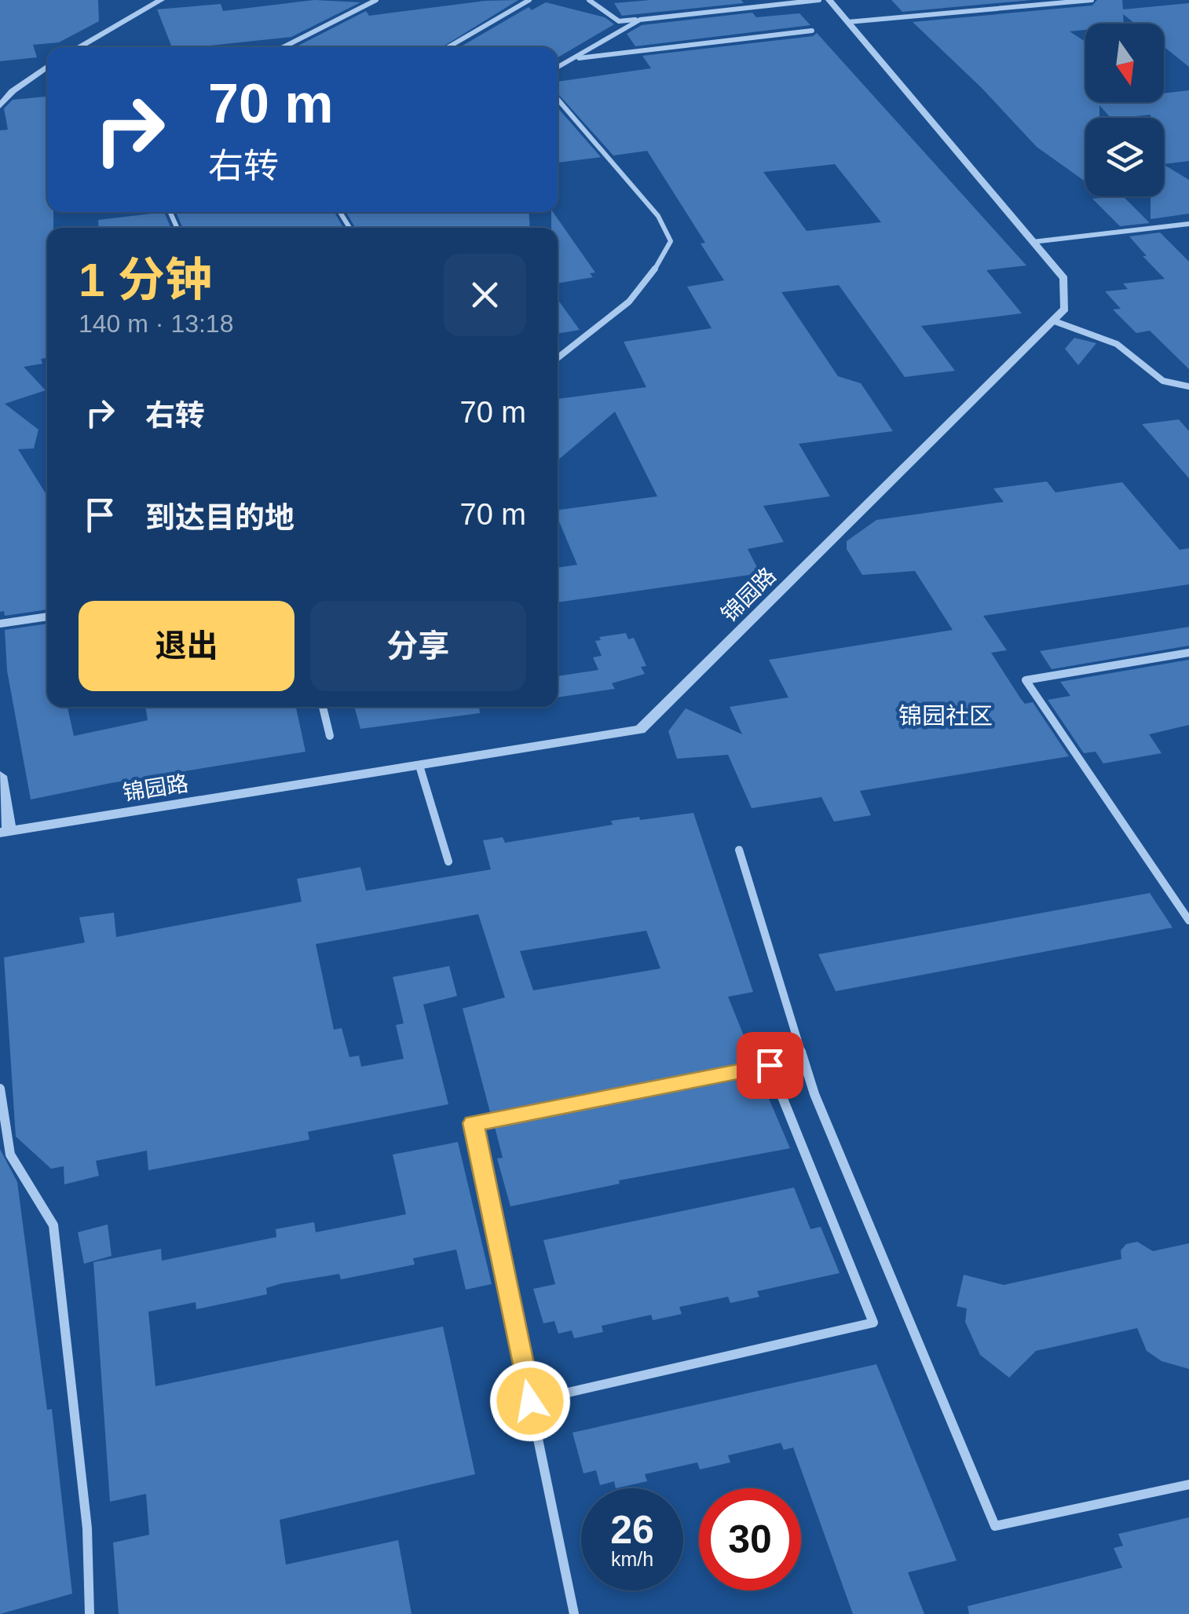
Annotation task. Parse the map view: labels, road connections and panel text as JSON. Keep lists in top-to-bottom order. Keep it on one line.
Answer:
{"streets":{"street":["锦园路"]},"districts":["锦园社区"],"north":"bottom","page":{"turn":["70 m","右转"],"heading":["1 分钟","140 m · 13:18"],"list":[{"name":"右转","value":"70 m"},{"name":"到达目的地","value":"70 m"}],"buttons":["退出","分享"],"speed":"26 km/h","limit":"30"}}
